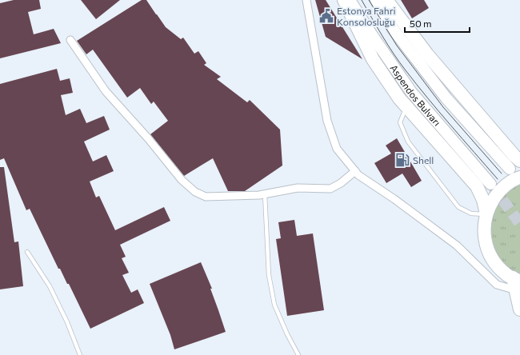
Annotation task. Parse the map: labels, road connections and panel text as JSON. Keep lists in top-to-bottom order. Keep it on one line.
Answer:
{"streets":{"main road":["Aspendos Bulvarı"]},"places":{"public building":["Estonya Fahri Konsolosluğu"],"fuel station":["Shell"]},"scale_bar":"50 m"}
